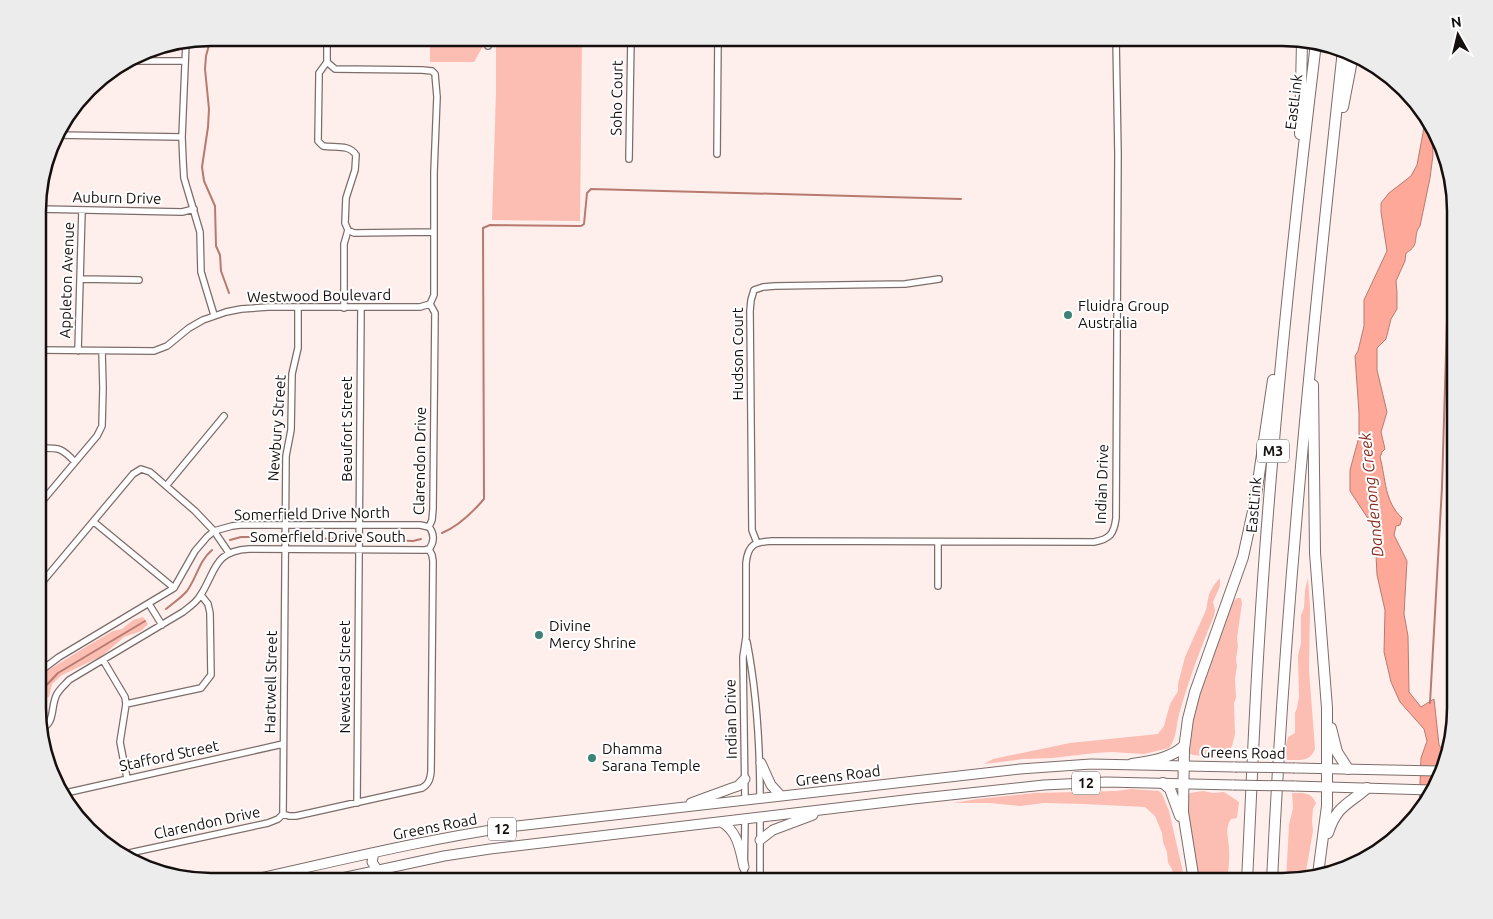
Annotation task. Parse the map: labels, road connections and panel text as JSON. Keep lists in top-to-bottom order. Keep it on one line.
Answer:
{"streets":{"highway":["EastLink","M3"],"main road":["Greens Road","12"],"street":["Soho Court","Auburn Drive","Appleton Avenue","Westwood Boulevard","Hudson Court","Newbury Street","Beaufort Street","Clarendon Drive","Indian Drive","Somerfield Drive North","Somerfield Drive South","Newstead Street","Hartwell Street","Stafford Street"]},"crossings":[["Auburn Drive","Appleton Avenue"],["Appleton Avenue","Westwood Boulevard"],["Westwood Boulevard","Newbury Street"],["Westwood Boulevard","Beaufort Street"],["Westwood Boulevard","Clarendon Drive"],["Hudson Court","Indian Drive"],["Newbury Street","Somerfield Drive North"],["Newbury Street","Somerfield Drive South"],["Newbury Street","Hartwell Street"],["Beaufort Street","Somerfield Drive North"],["Beaufort Street","Somerfield Drive South"],["Beaufort Street","Newstead Street"],["Clarendon Drive","Somerfield Drive North"],["Clarendon Drive","Somerfield Drive South"],["Clarendon Drive","Newstead Street"],["Clarendon Drive","Hartwell Street"],["Indian Drive","Greens Road"],["Somerfield Drive South","Newstead Street"],["Somerfield Drive South","Hartwell Street"],["Hartwell Street","Stafford Street"]],"water":["Dandenong Creek"],"places":["Fluidra Group Australia","Divine Mercy Shrine","Dhamma Sarana Temple"],"north":"top"}
